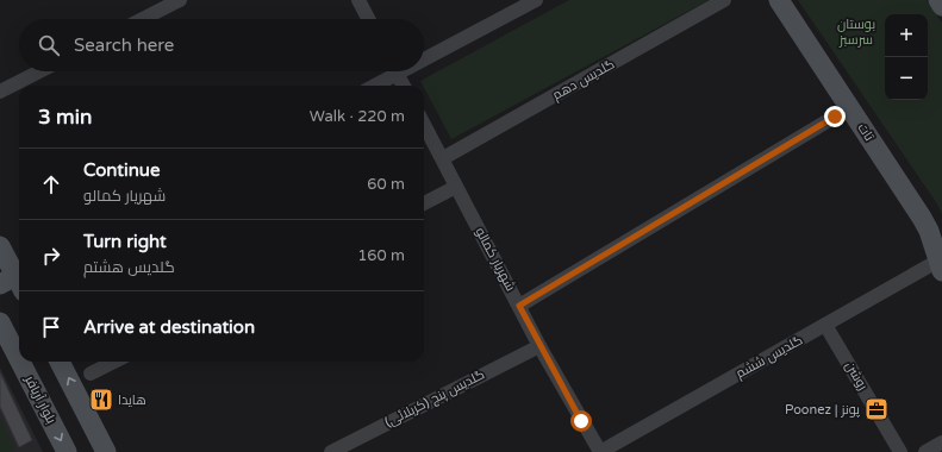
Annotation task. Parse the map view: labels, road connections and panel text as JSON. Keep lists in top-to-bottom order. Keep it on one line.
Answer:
{"streets":{"street":["گلدیس دهم","تات","شهریار کمالو","گلدیس ششم","روشن","گلدیس پنج (کربلائی)","بلوار آریافر"]},"crossings":[["گلدیس دهم","شهریار کمالو"],["تات","گلدیس ششم"],["شهریار کمالو","گلدیس ششم"],["شهریار کمالو","گلدیس پنج (کربلائی)"],["گلدیس ششم","روشن"]],"parks":["بوستان سرسبز"],"places":{"restaurant":["هایدا"],"office":["Poonez | پونز"]},"page":{"map_buttons":["+","−"],"search":"Search here","heading":["3 min","Walk · 220 m"],"list":[["Continue","شهریار کمالو","60 m"],["Turn right","گلدیس هشتم","160 m"],"Arrive at destination"]}}
